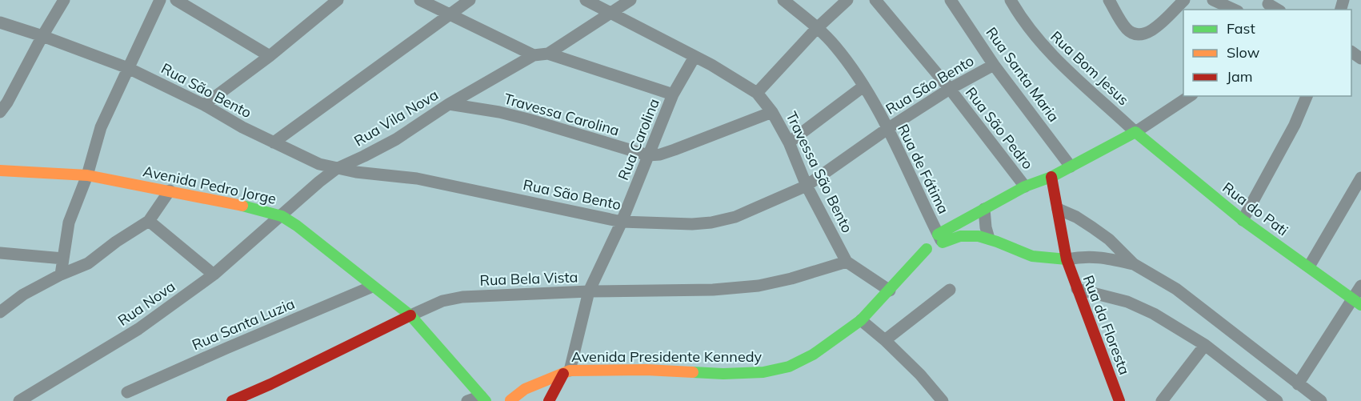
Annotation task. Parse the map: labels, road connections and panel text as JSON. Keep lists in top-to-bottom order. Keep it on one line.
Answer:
{"streets":{"street":["Rua Bom Jesus","Rua Santa Maria","Rua São Bento","Travessa Carolina","Rua Vila Nova","Rua São Pedro","Rua Carolina","Rua de Fátima","Travessa São Bento","Avenida Pedro Jorge","Rua do Pati","Rua Bela Vista","Rua Nova","Rua Santa Luzia","Rua da Floresta","Avenida Presidente Kennedy"]},"crossings":[["Rua Bom Jesus","Rua do Pati"],["Rua Santa Maria","Rua São Bento"],["Rua São Bento","Rua Vila Nova"],["Rua São Bento","Rua São Pedro"],["Rua São Bento","Rua Carolina"],["Rua São Bento","Rua de Fátima"],["Rua São Bento","Travessa São Bento"],["Travessa Carolina","Rua Vila Nova"],["Travessa Carolina","Rua Carolina"],["Travessa Carolina","Travessa São Bento"],["Rua Vila Nova","Avenida Pedro Jorge"],["Rua Vila Nova","Rua Nova"],["Rua Carolina","Travessa São Bento"],["Rua Carolina","Rua Bela Vista"],["Rua Carolina","Avenida Presidente Kennedy"],["Rua de Fátima","Avenida Presidente Kennedy"],["Travessa São Bento","Rua Bela Vista"],["Avenida Pedro Jorge","Rua Bela Vista"],["Avenida Pedro Jorge","Rua Nova"],["Avenida Pedro Jorge","Rua Santa Luzia"]],"legend":["Fast","Slow","Jam"]}
